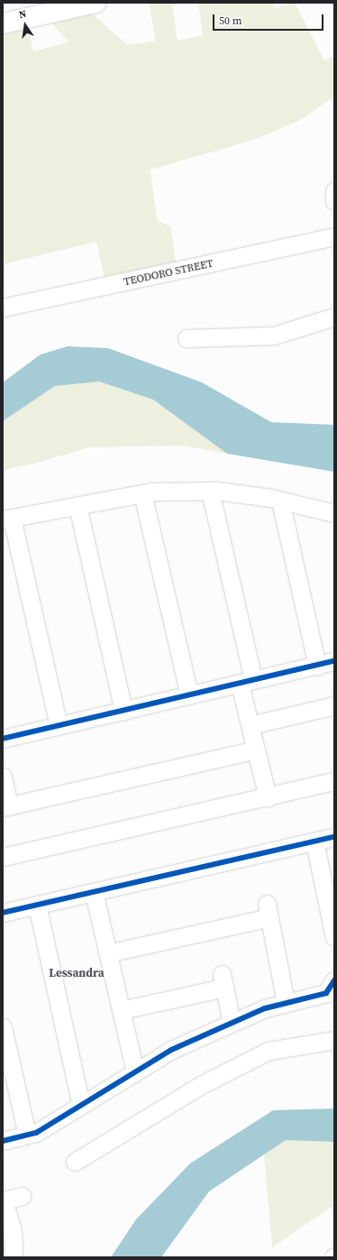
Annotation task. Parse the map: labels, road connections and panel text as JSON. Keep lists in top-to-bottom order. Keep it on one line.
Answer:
{"streets":{"street":["TEODORO STREET"]},"districts":["Lessandra"],"scale_bar":"50 m","north":"top"}
